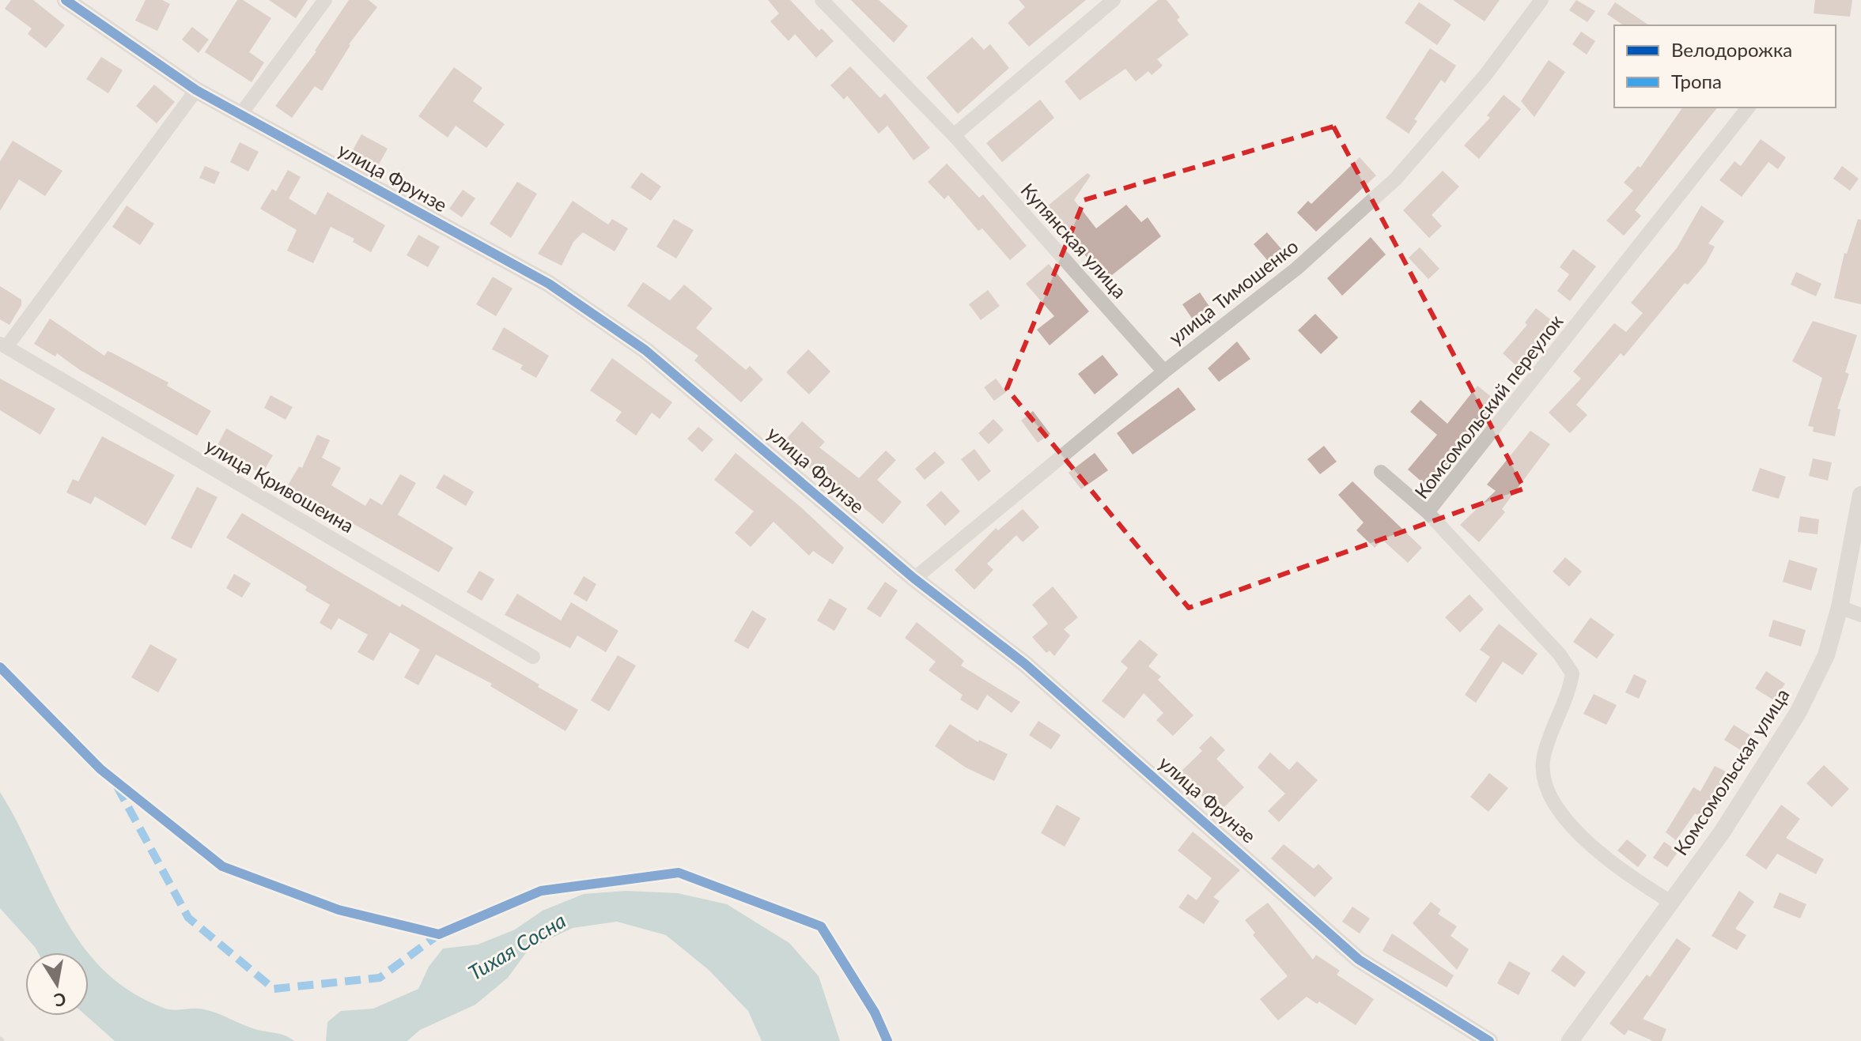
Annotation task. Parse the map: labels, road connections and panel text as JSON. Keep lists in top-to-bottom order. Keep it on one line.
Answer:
{"streets":{"street":["улица Фрунзе","Купянская улица","улица Тимошенко","Комсомольский переулок","улица Кривошеина","Комсомольская улица"]},"crossings":[["улица Фрунзе","улица Тимошенко"],["улица Фрунзе","улица Кривошеина"],["Купянская улица","улица Тимошенко"],["Комсомольский переулок","Комсомольская улица"]],"water":["Тихая Сосна"],"legend":["Велодорожка","Тропа"],"north":"bottom"}
